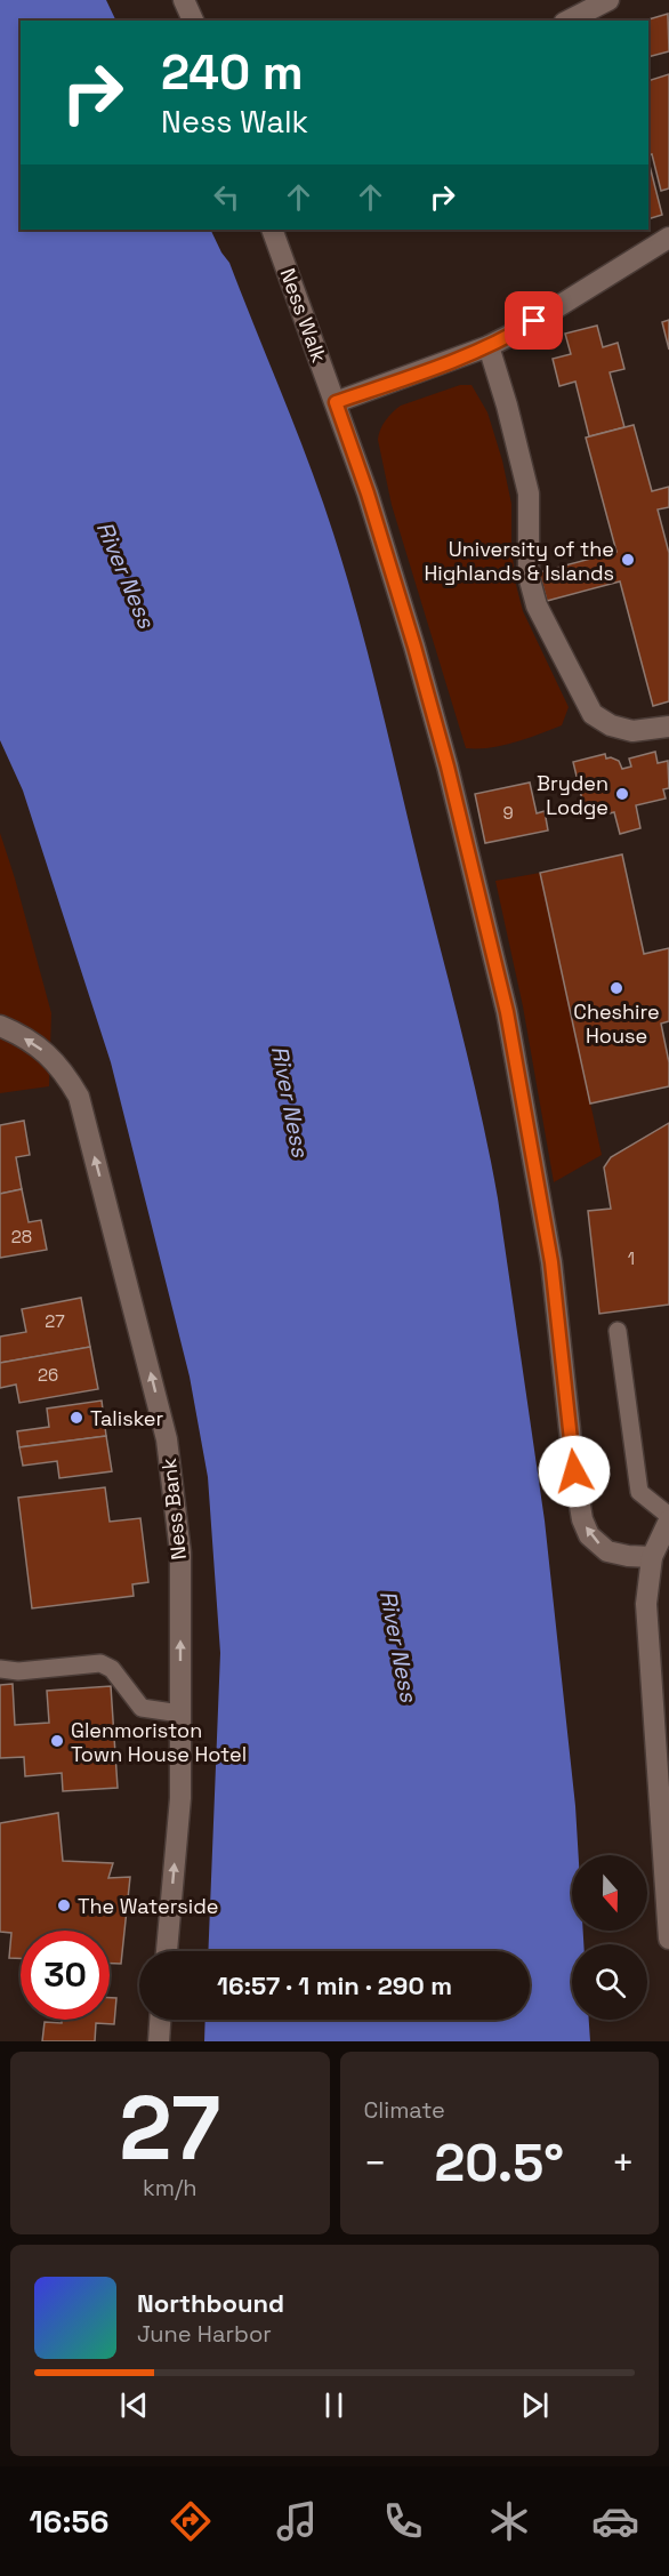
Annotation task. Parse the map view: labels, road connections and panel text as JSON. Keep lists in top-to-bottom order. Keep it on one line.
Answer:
{"streets":{"street":["Ness Walk","Ness Bank"]},"one_way":["Ness Walk","Ness Bank"],"water":["River Ness"],"places":["University of the Highlands & Islands","Bryden Lodge","Cheshire House","Talisker","Glenmoriston Town House Hotel","The Waterside"],"house_numbers":["9","28","1","27","26"],"north":"bottom","page":{"turn":["240 m","Ness Walk"],"limit":"30","trip":"16:57 · 1 min · 290 m","tile":[["27","km/h"],"Climate"],"heat":["−","20.5°","+"],"song":["Northbound","June Harbor"],"tabs":"16:56"}}
